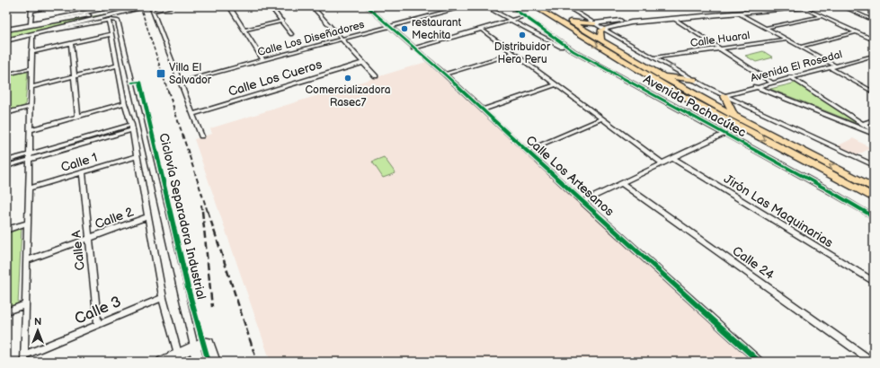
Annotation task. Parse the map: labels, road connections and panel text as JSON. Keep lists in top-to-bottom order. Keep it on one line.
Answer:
{"streets":{"main road":["Avenida Pachacútec"],"street":["Calle Los Diseñadores","Calle Huaral","Avenida El Rosedal","Calle Los Cueros","Calle 1","Calle Los Artesanos","Jirón Las Maquinarias","Calle 2","Calle A","Calle 24","Calle 3"],"cycle path":["Ciclovía Separadora Industrial"]},"crossings":[["Calle Los Diseñadores","Calle Los Artesanos"],["Calle Huaral","Avenida Pachacútec"],["Avenida El Rosedal","Avenida Pachacútec"],["Calle 1","Calle A"],["Calle 2","Calle A"],["Calle A","Calle 3"]],"places":{"other":["restaurant Mechita","Distribuidor Hera Peru","Comercializadora Rasec7"],"transit":["Villa El Salvador"]},"north":"top"}
